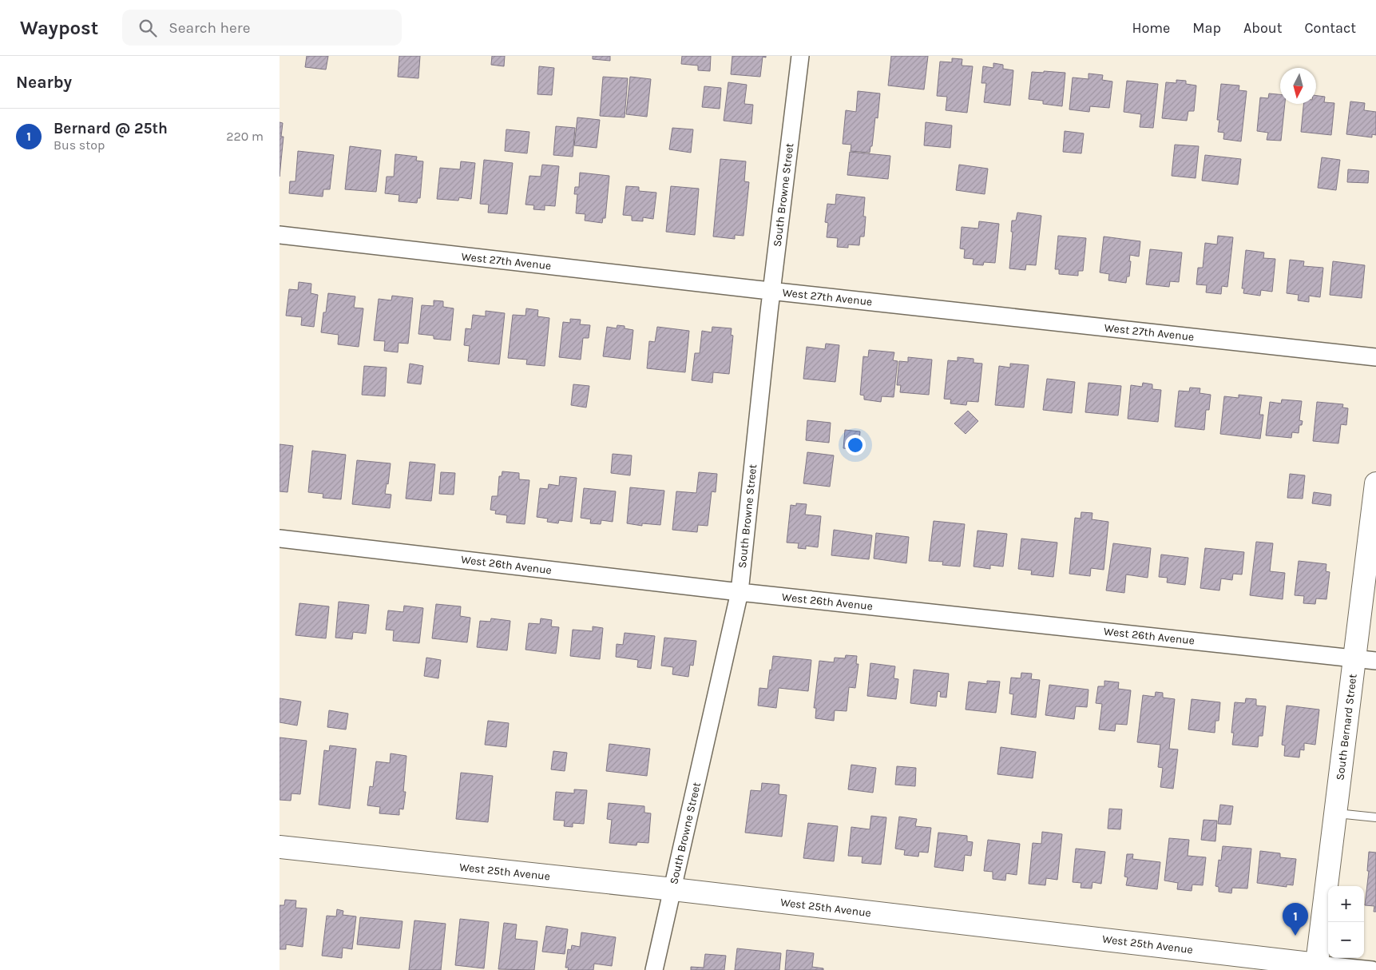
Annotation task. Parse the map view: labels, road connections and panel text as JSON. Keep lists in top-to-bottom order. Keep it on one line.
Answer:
{"streets":{"street":["South Browne Street","West 27th Avenue","West 26th Avenue","South Bernard Street","West 25th Avenue"]},"crossings":[["South Browne Street","West 27th Avenue"],["South Browne Street","West 26th Avenue"],["South Browne Street","West 25th Avenue"],["West 26th Avenue","South Bernard Street"],["South Bernard Street","West 25th Avenue"]],"north":"bottom","page":{"header":"Waypost","search":"Search here","nav":["Home","Map","About","Contact"],"heading":"Nearby","list":[{"mark":"1","name":"Bernard @ 25th","note":"Bus stop","value":"220 m"}],"map_buttons":["+","−"],"pins":"1"}}
